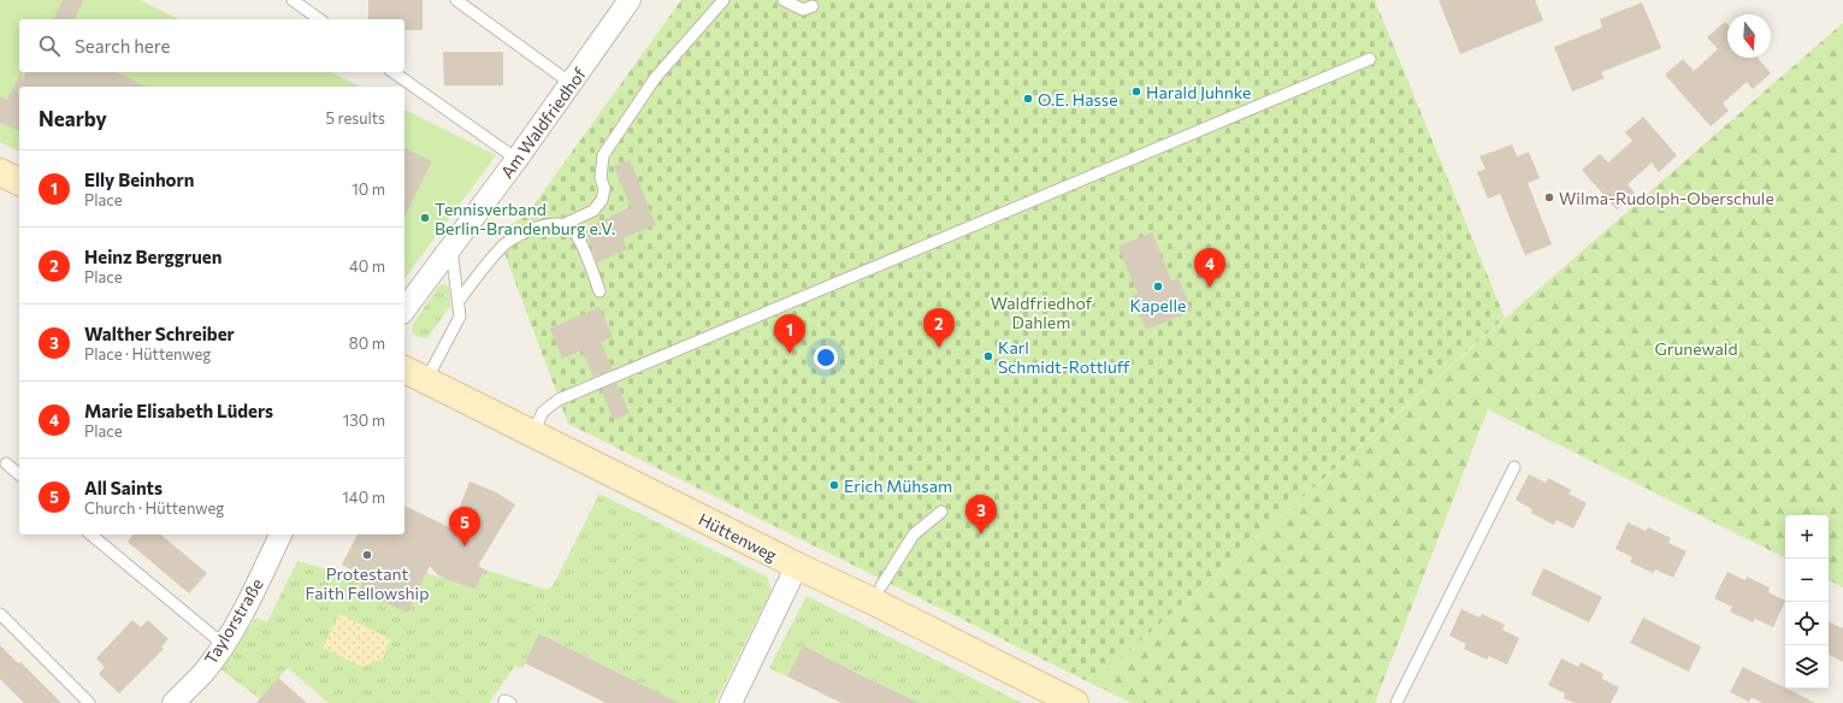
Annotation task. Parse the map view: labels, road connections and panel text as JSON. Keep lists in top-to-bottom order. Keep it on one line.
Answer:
{"streets":{"main road":["Hüttenweg"],"street":["Am Waldfriedhof","Taylorstraße"]},"parks":["Waldfriedhof Dahlem","Grunewald"],"places":["Harald Juhnke","O.E. Hasse","Wilma-Rudolph-Oberschule","Tennisverband Berlin-Brandenburg e.V.","Kapelle","Karl Schmidt-Rottluff","Erich Mühsam","Protestant Faith Fellowship"],"north":"bottom","page":{"search":"Search here","heading":["Nearby","5 results"],"list":[{"mark":"1","name":"Elly Beinhorn","note":"Place","value":"10 m"},{"mark":"2","name":"Heinz Berggruen","note":"Place","value":"40 m"},{"mark":"3","name":"Walther Schreiber","note":"Place · Hüttenweg","value":"80 m"},{"mark":"4","name":"Marie Elisabeth Lüders","note":"Place","value":"130 m"},{"mark":"5","name":"All Saints","note":"Church · Hüttenweg","value":"140 m"}],"pins":["4","2","1","3","5"],"map_buttons":["+","−"]}}
